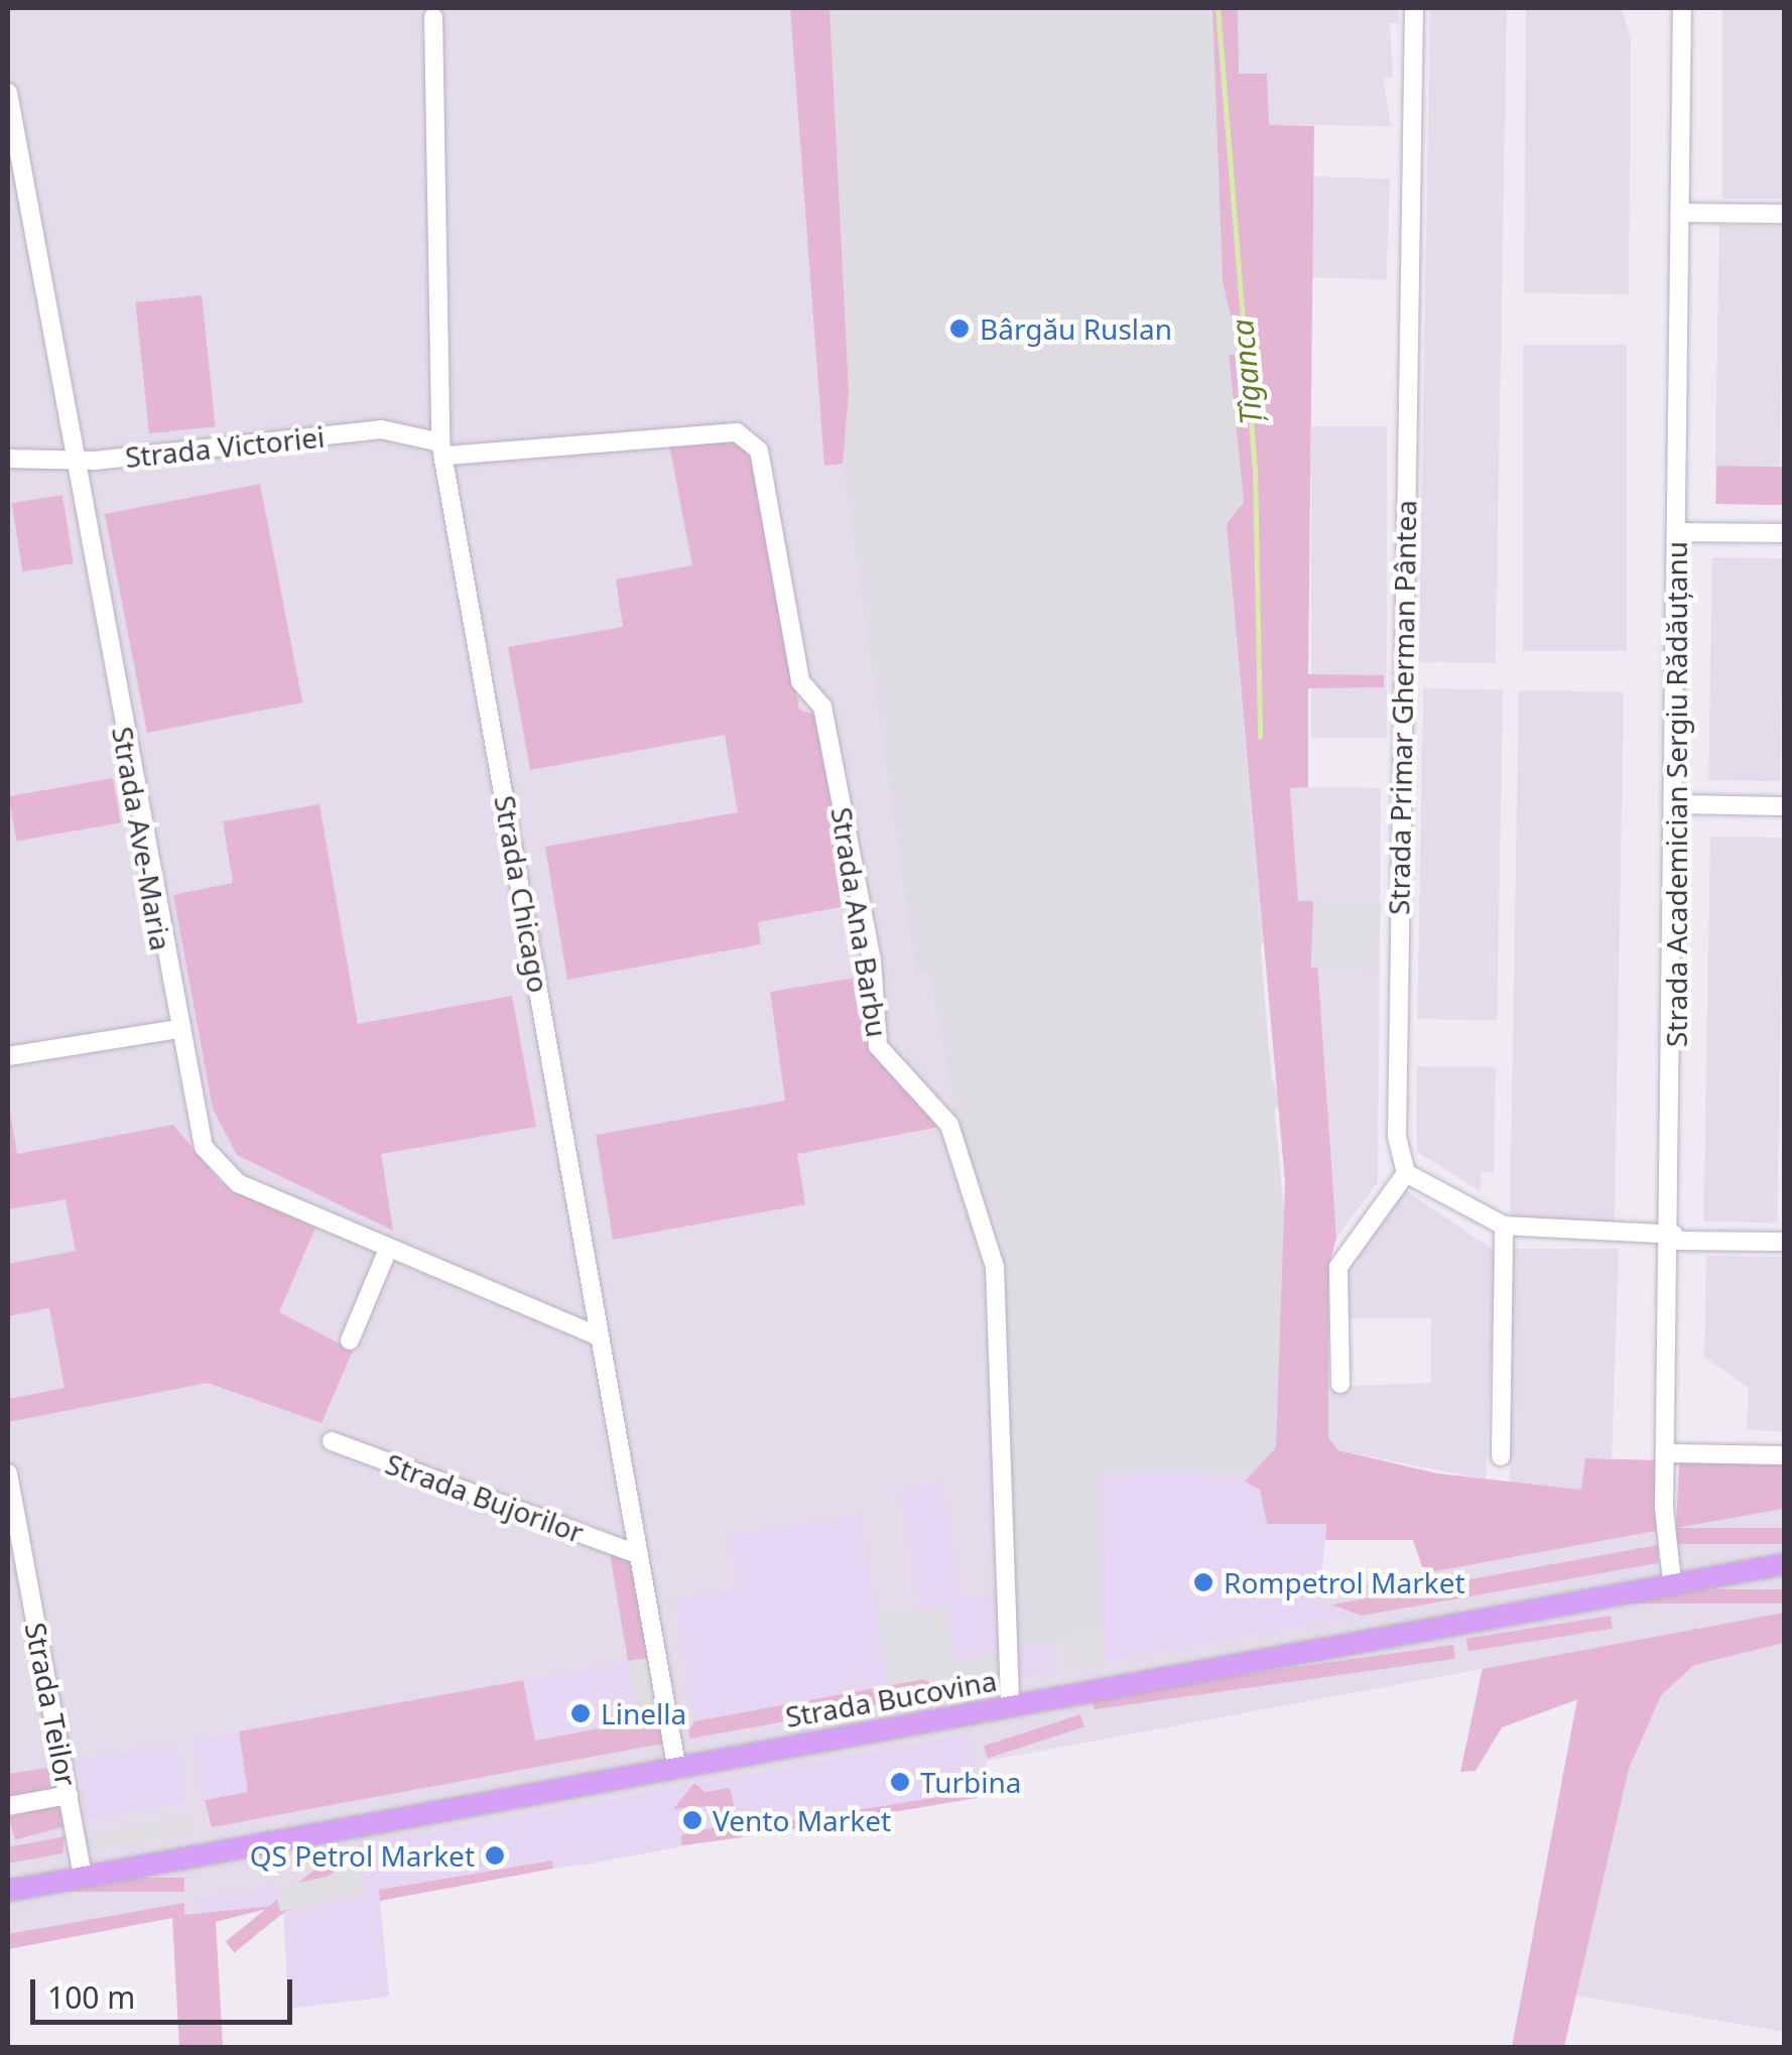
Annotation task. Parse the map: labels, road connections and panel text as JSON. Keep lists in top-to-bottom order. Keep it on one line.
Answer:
{"streets":{"main road":["Strada Bucovina"],"street":["Strada Victoriei","Strada Primar Gherman Pântea","Strada Academician Sergiu Rădăuțanu","Strada Ave-Maria","Strada Chicago","Strada Ana Barbu","Strada Bujorilor","Strada Teilor"]},"crossings":[["Strada Victoriei","Strada Ave-Maria"],["Strada Victoriei","Strada Chicago"],["Strada Victoriei","Strada Ana Barbu"],["Strada Academician Sergiu Rădăuțanu","Strada Bucovina"],["Strada Ave-Maria","Strada Chicago"],["Strada Chicago","Strada Bujorilor"],["Strada Chicago","Strada Bucovina"],["Strada Ana Barbu","Strada Bucovina"],["Strada Bucovina","Strada Teilor"]],"water":["Țîganca"],"places":["Bârgău Ruslan","Rompetrol Market","Linella","Turbina","Vento Market","QS Petrol Market"],"scale_bar":"100 m"}
